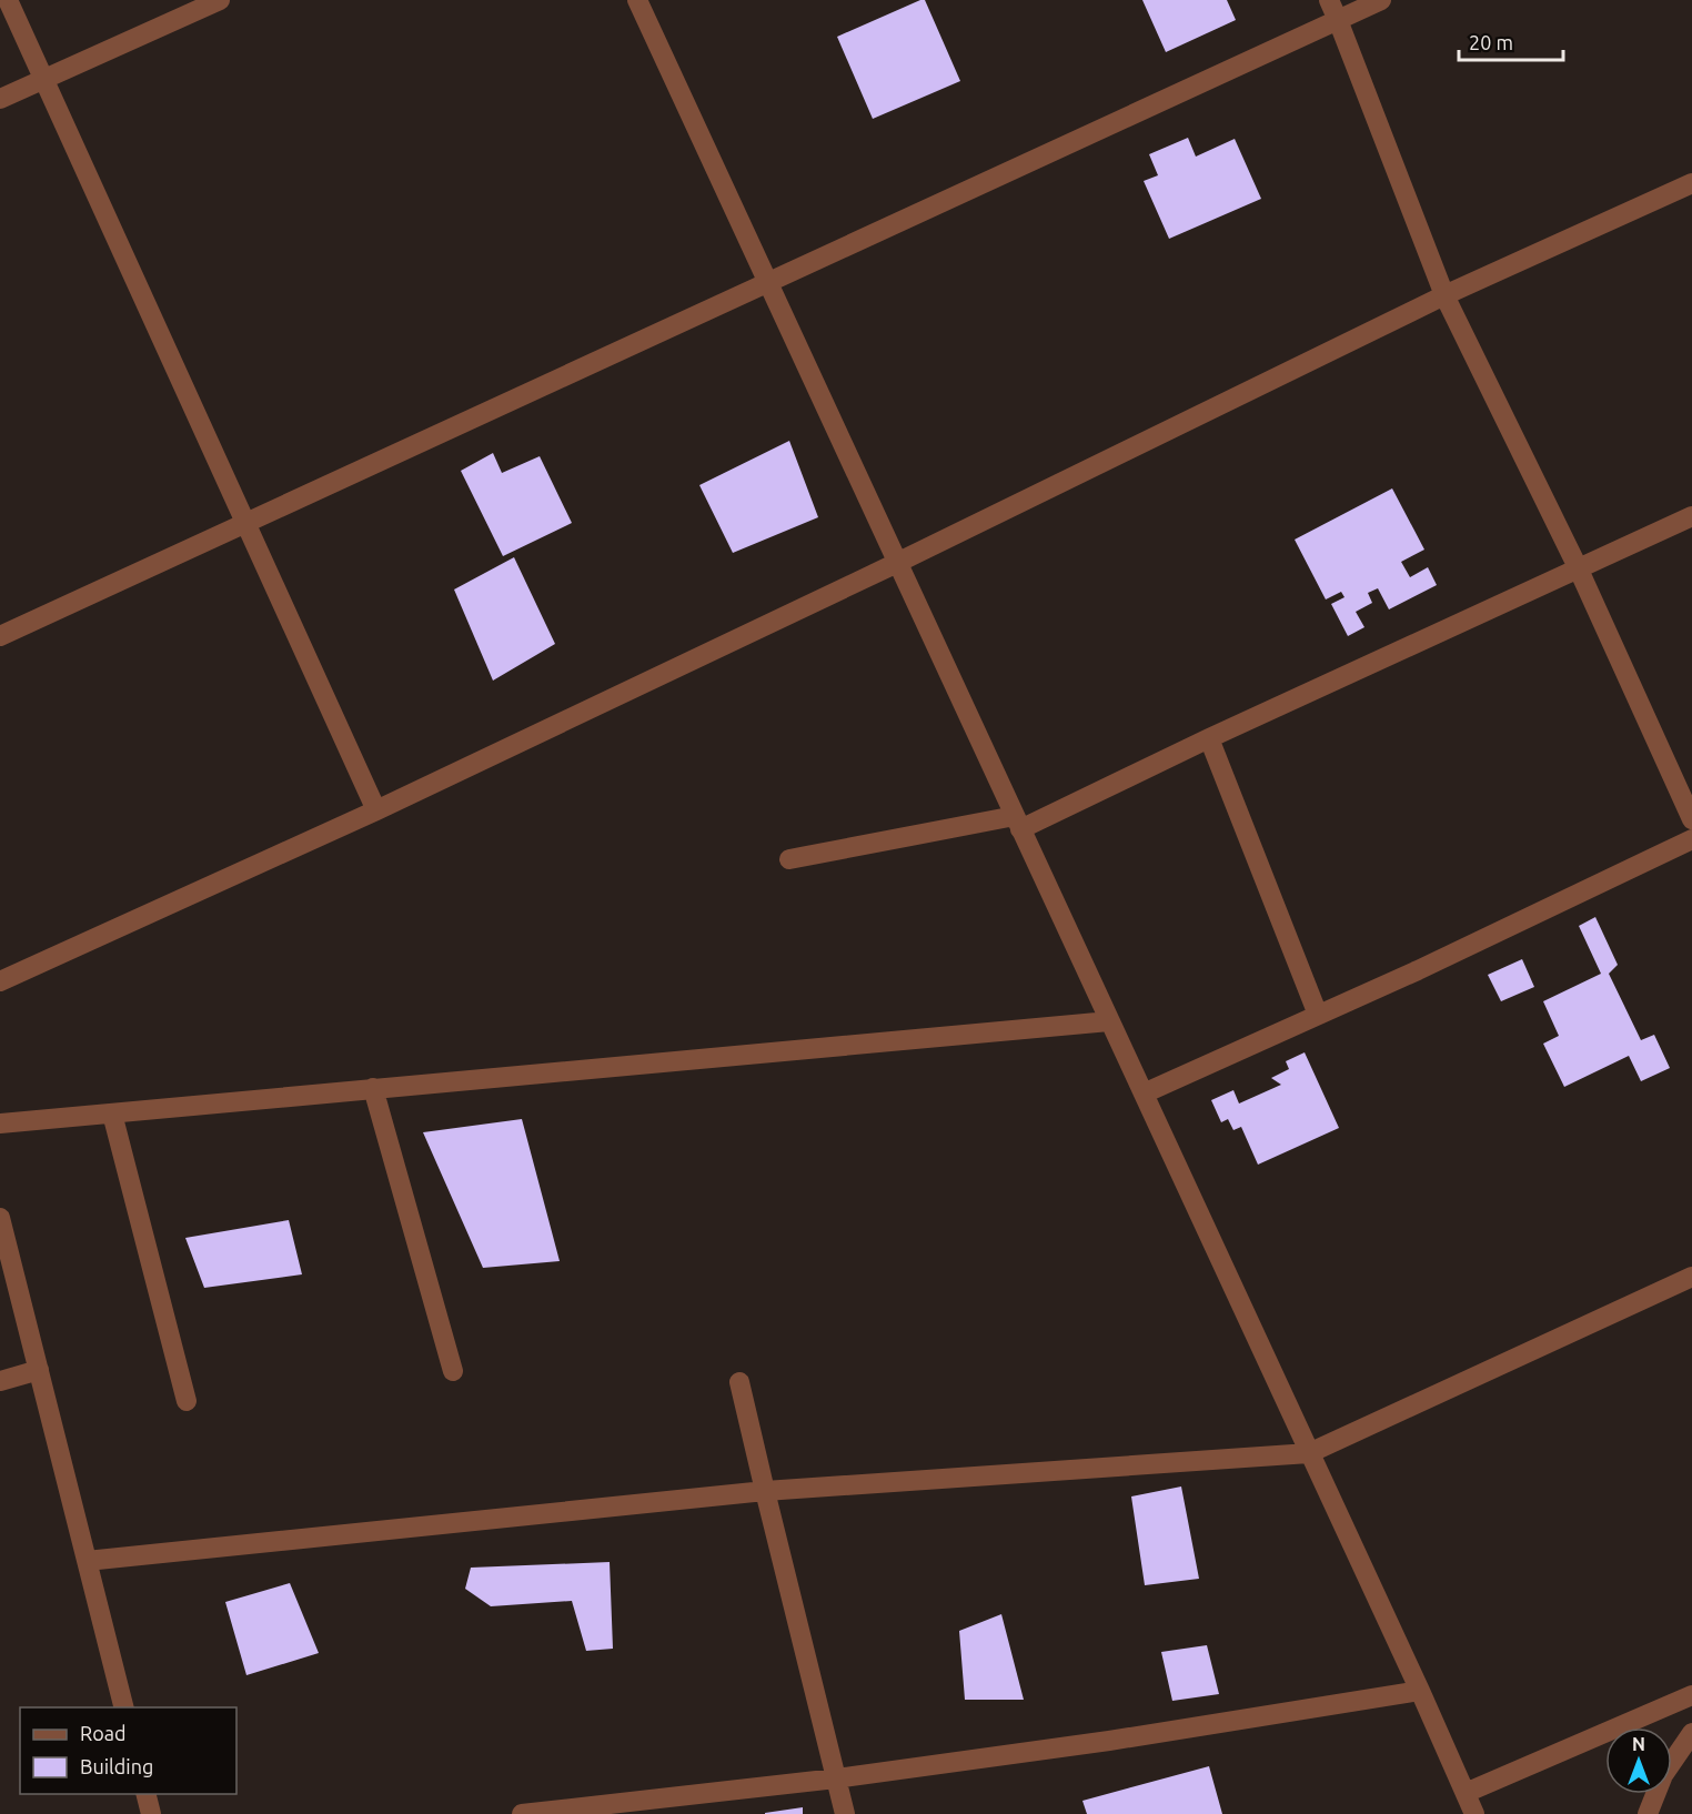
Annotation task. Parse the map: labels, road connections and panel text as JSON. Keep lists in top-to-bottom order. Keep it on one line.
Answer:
{"legend":["Road","Building"],"scale_bar":"20 m","north":"top"}
